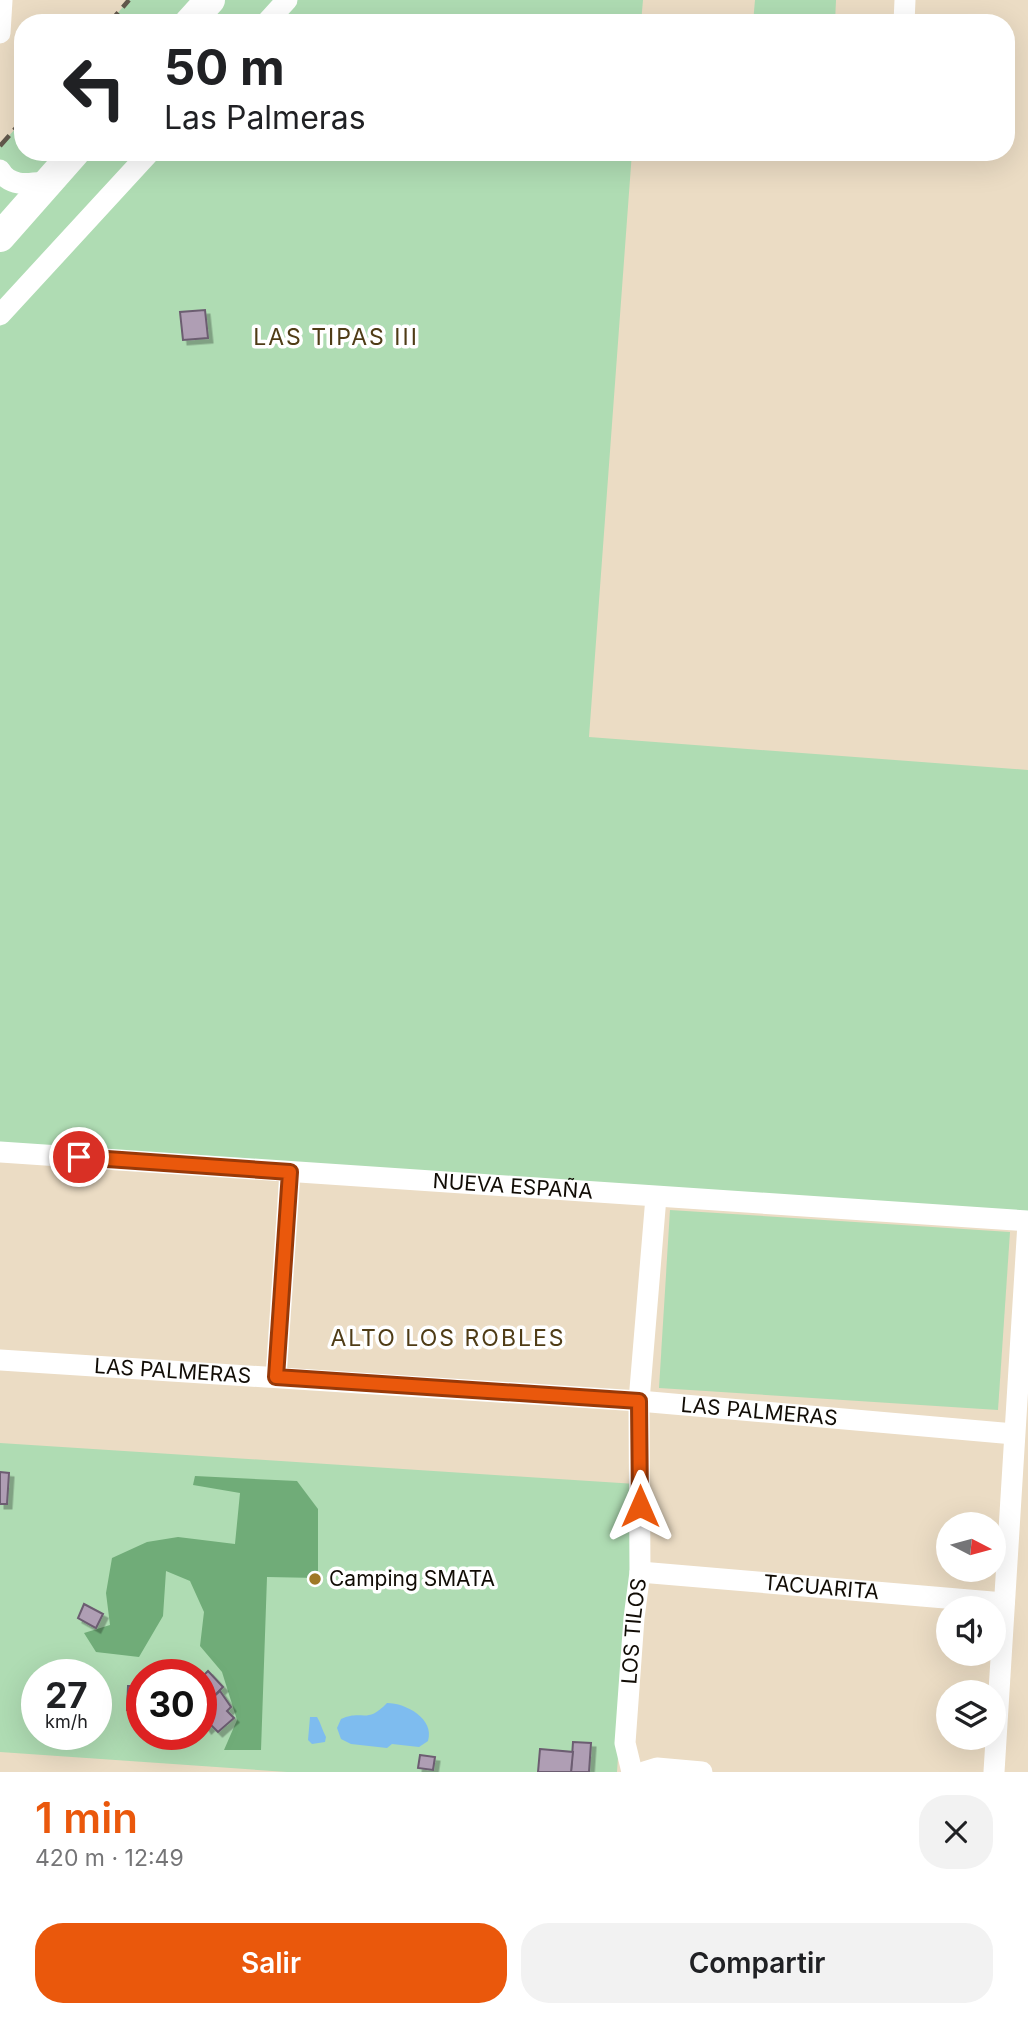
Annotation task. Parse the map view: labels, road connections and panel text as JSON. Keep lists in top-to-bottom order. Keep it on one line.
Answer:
{"streets":{"street":["NUEVA ESPAÑA","LAS PALMERAS","TACUARITA","LOS TILOS"]},"crossings":[["NUEVA ESPAÑA","LOS TILOS"],["LAS PALMERAS","LOS TILOS"],["TACUARITA","LOS TILOS"]],"districts":["LAS TIPAS III","ALTO LOS ROBLES"],"places":["Camping SMATA"],"north":"right","page":{"turn":["50 m","Las Palmeras"],"speed":"27 km/h","limit":"30","heading":["1 min","420 m · 12:49"],"buttons":["Salir","Compartir"]}}
